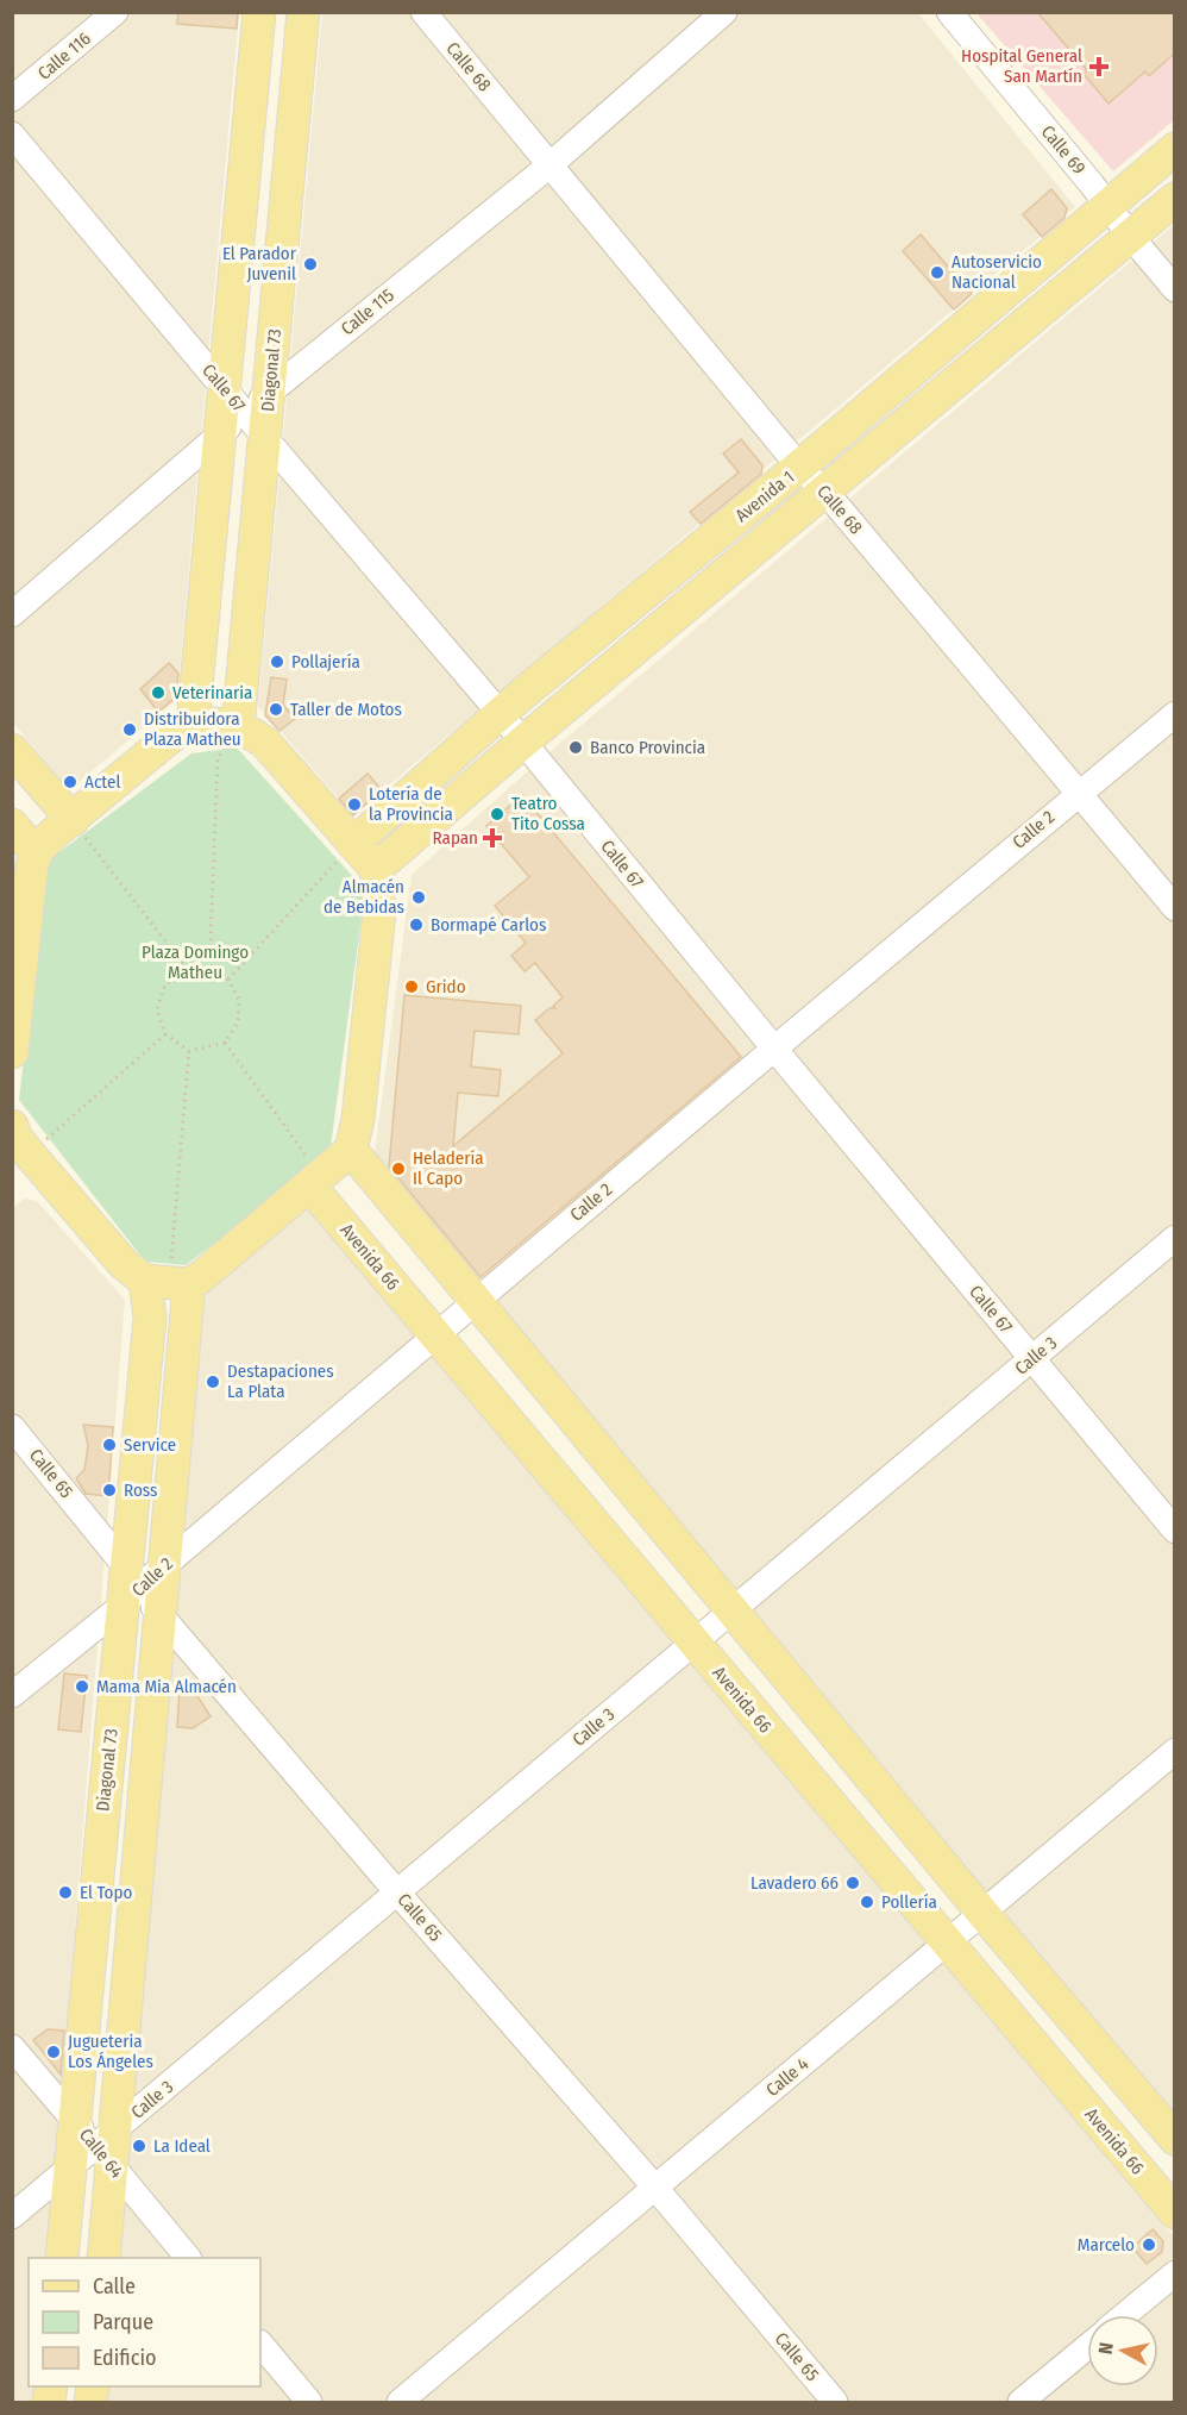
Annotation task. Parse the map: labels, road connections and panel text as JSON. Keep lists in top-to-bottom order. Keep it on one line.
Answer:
{"streets":{"main road":["Diagonal 73","Avenida 1","Avenida 66"],"street":["Calle 116","Calle 68","Calle 69","Calle 115","Calle 67","Calle 2","Calle 3","Calle 65","Calle 4","Calle 64"]},"crossings":[["Calle 68","Calle 115"],["Calle 68","Avenida 1"],["Calle 68","Calle 2"],["Calle 69","Avenida 1"],["Calle 115","Diagonal 73"],["Calle 115","Calle 67"],["Diagonal 73","Calle 67"],["Diagonal 73","Calle 2"],["Diagonal 73","Calle 3"],["Diagonal 73","Calle 65"],["Diagonal 73","Calle 64"],["Calle 67","Avenida 1"],["Calle 67","Calle 2"],["Calle 67","Calle 3"],["Calle 2","Avenida 66"],["Calle 2","Calle 65"],["Avenida 66","Calle 3"],["Avenida 66","Calle 4"],["Calle 3","Calle 65"],["Calle 3","Calle 64"],["Calle 65","Calle 4"]],"parks":["Plaza Domingo Matheu"],"places":{"health":["Hospital General San Martín","Rapan"],"other":["El Parador Juvenil","Autoservicio Nacional","Pollajería","Veterinaria","Taller de Motos","Distribuidora Plaza Matheu","Banco Provincia","Actel","Lotería de la Provincia","Teatro Tito Cossa","Almacén de Bebidas","Bormapé Carlos","Grido","Heladería Il Capo","Destapaciones La Plata","Service","Ross","Mama Mia Almacén","Lavadero 66","El Topo","Pollería","Jugueteria Los Ángeles","La Ideal","Marcelo"]},"legend":["Calle","Parque","Edificio"],"north":"left"}
